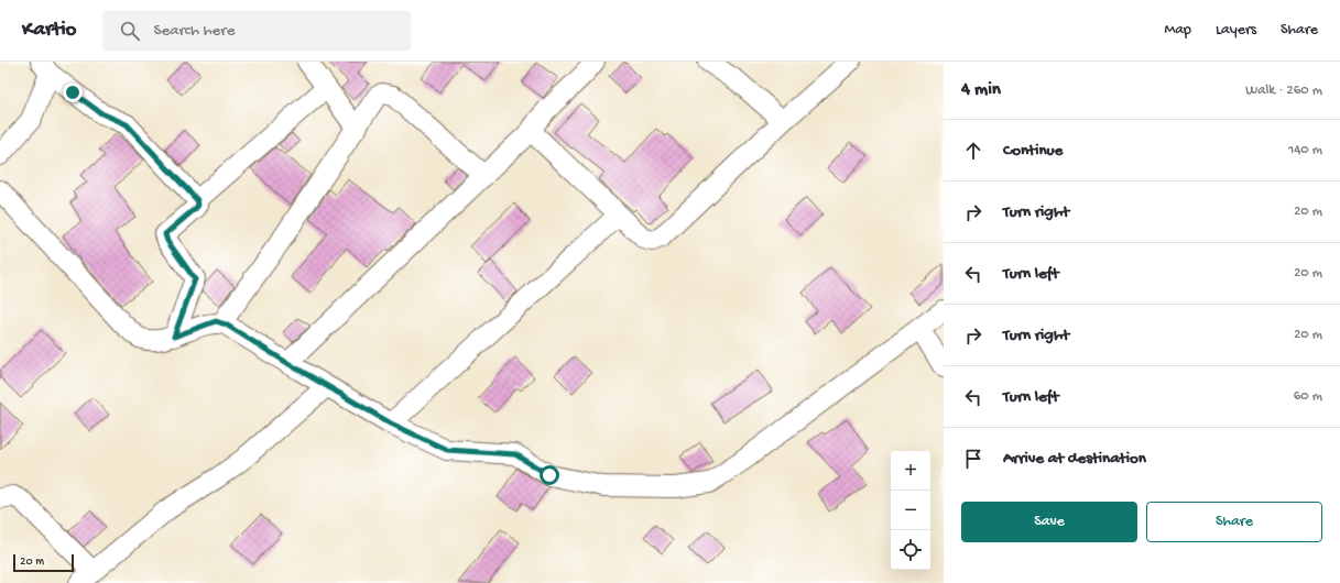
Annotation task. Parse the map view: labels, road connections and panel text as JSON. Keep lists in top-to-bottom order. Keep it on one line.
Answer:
{"scale_bar":"20 m","page":{"header":"Kartio","search":"Search here","nav":["Map","Layers","Share"],"heading":["4 min","Walk · 260 m"],"list":[["Continue","140 m"],["Turn right","20 m"],["Turn left","20 m"],["Turn right","20 m"],["Turn left","60 m"],"Arrive at destination"],"map_buttons":["+","−"],"buttons":["Save","Share"],"scale":"20 m"}}
